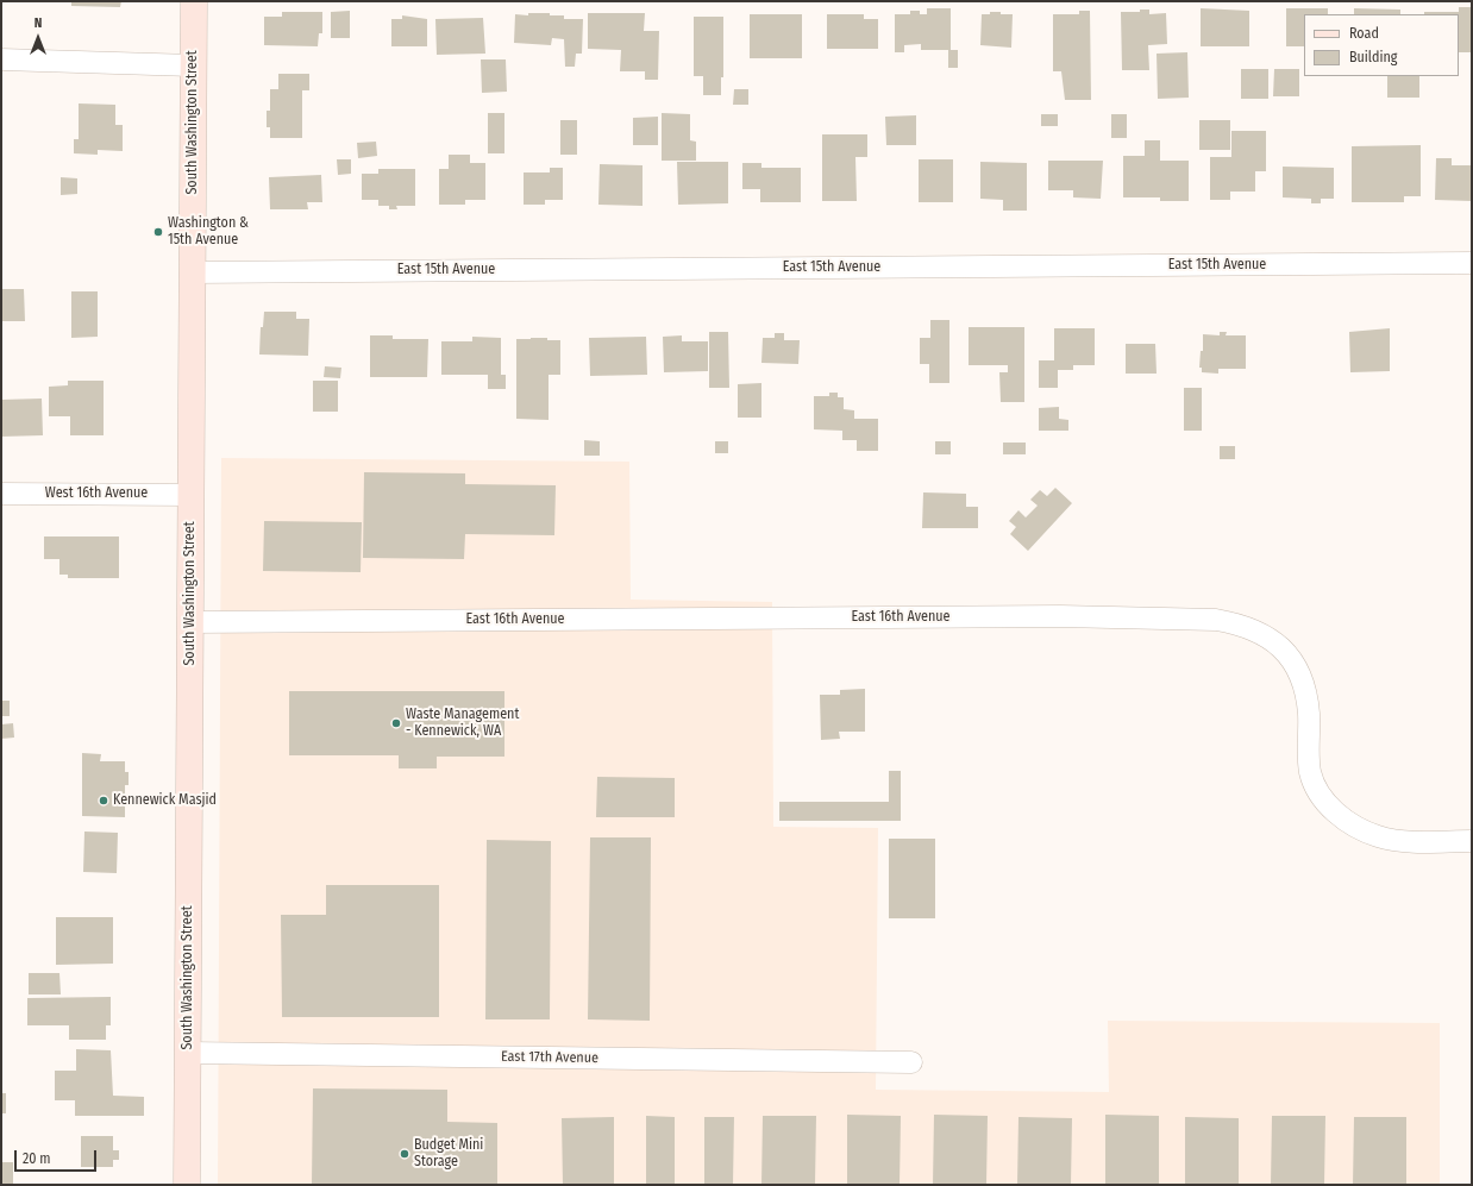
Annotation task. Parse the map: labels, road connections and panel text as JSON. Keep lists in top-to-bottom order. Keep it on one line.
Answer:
{"streets":{"main road":["South Washington Street"],"street":["East 15th Avenue","West 16th Avenue","East 16th Avenue","East 17th Avenue"]},"crossings":[["South Washington Street","East 15th Avenue"],["South Washington Street","West 16th Avenue"],["South Washington Street","East 16th Avenue"],["South Washington Street","East 17th Avenue"]],"places":["Washington & 15th Avenue","Waste Management - Kennewick, WA","Kennewick Masjid","Budget Mini Storage"],"legend":["Road","Building"],"scale_bar":"20 m","north":"top"}
